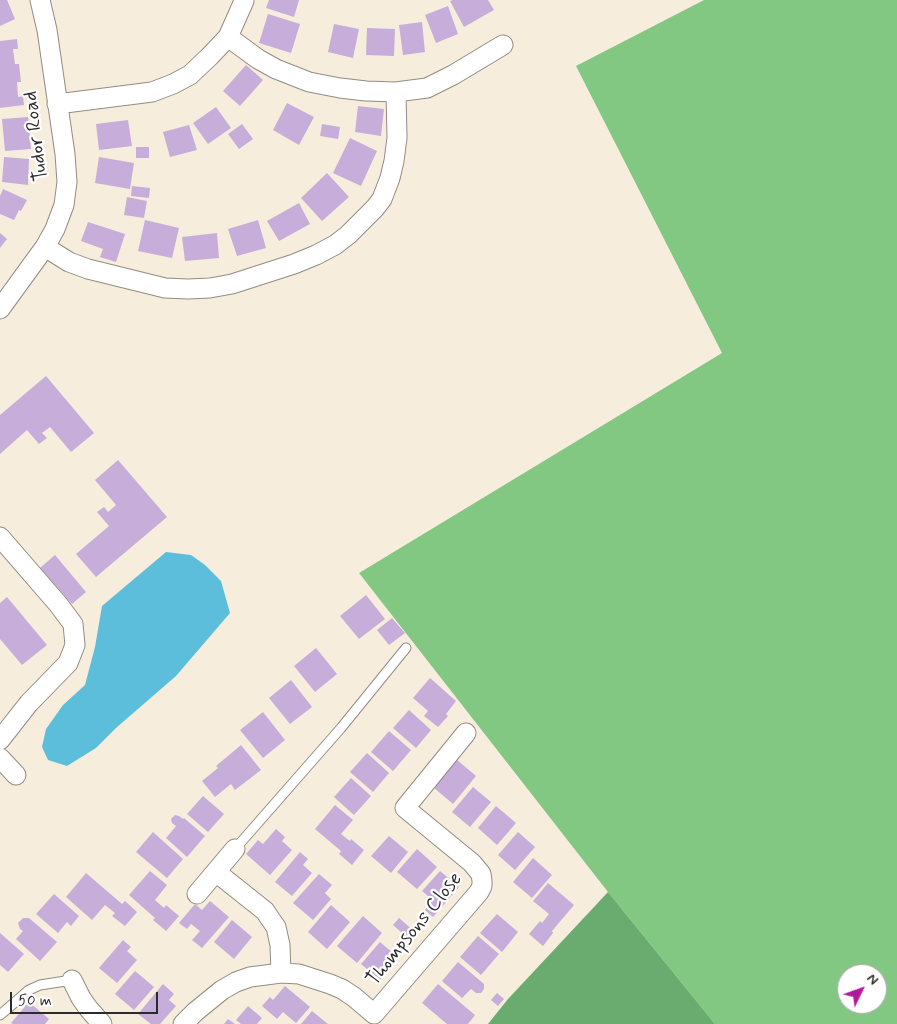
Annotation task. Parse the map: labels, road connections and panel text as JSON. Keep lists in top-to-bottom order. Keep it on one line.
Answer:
{"streets":{"street":["Tudor Road","Thompsons Close"]},"scale_bar":"50 m","north":"top right"}
